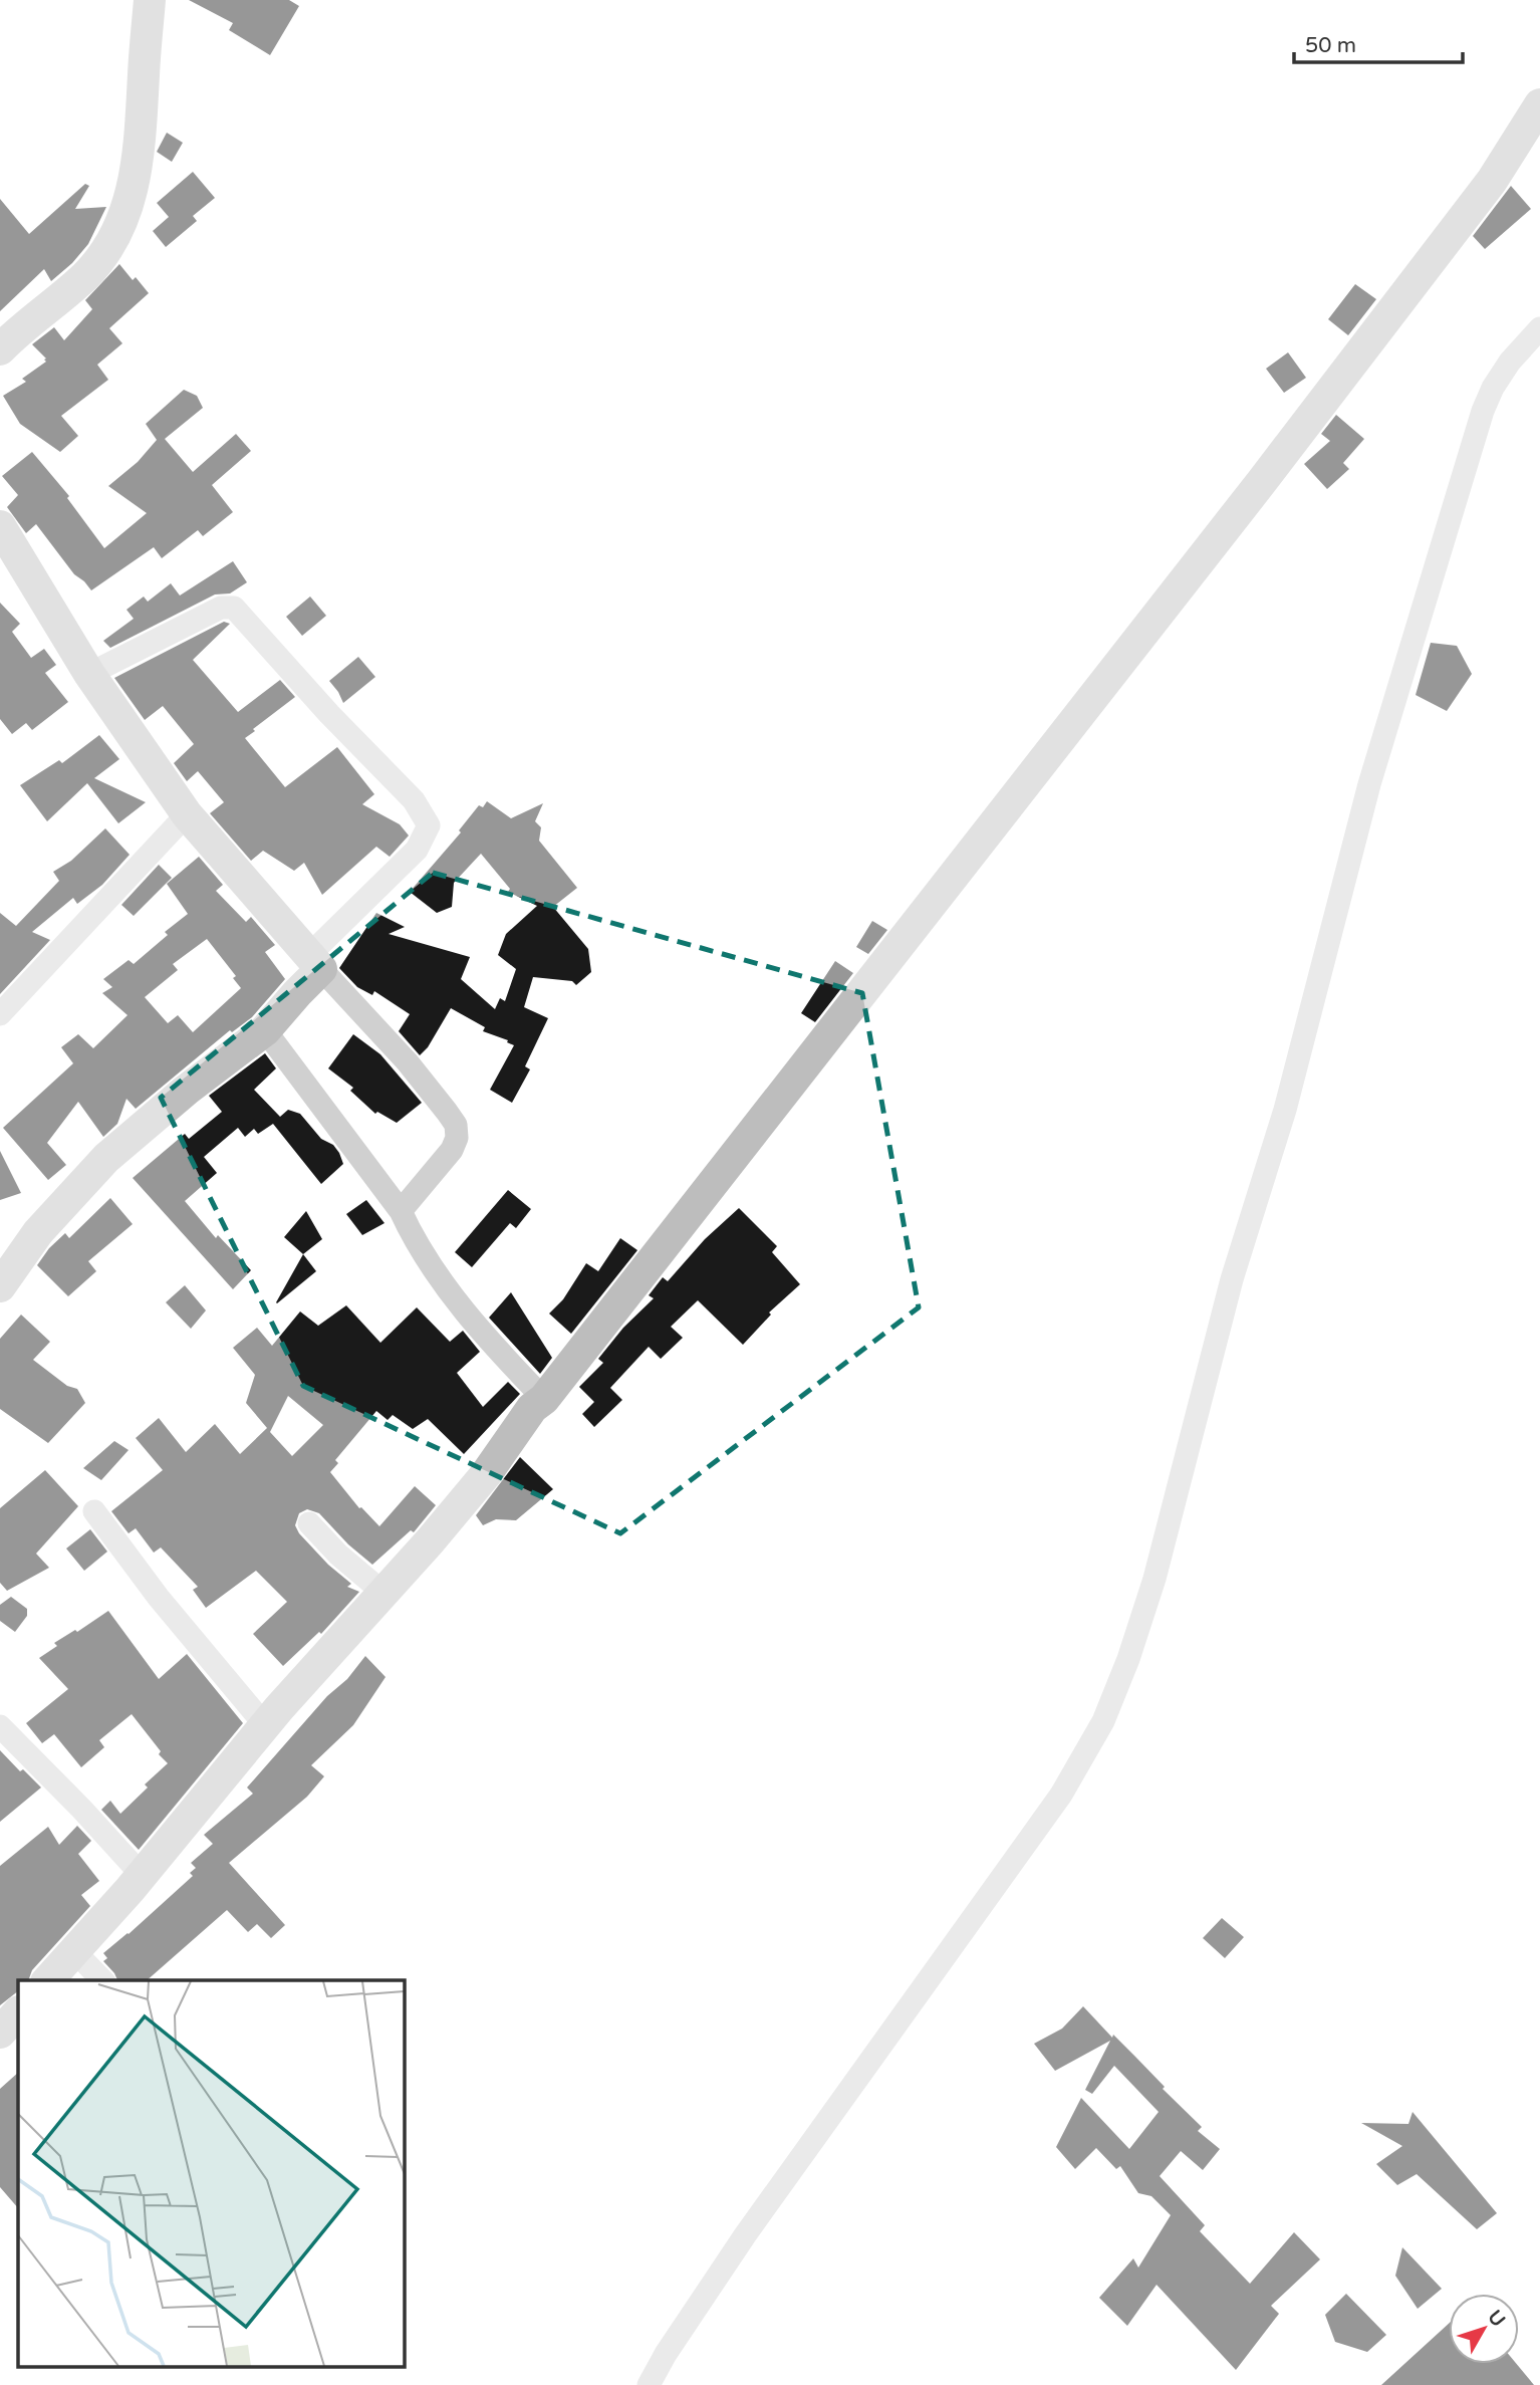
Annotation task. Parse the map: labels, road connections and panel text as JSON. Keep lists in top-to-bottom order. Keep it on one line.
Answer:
{"scale_bar":"50 m","north":"top right"}
